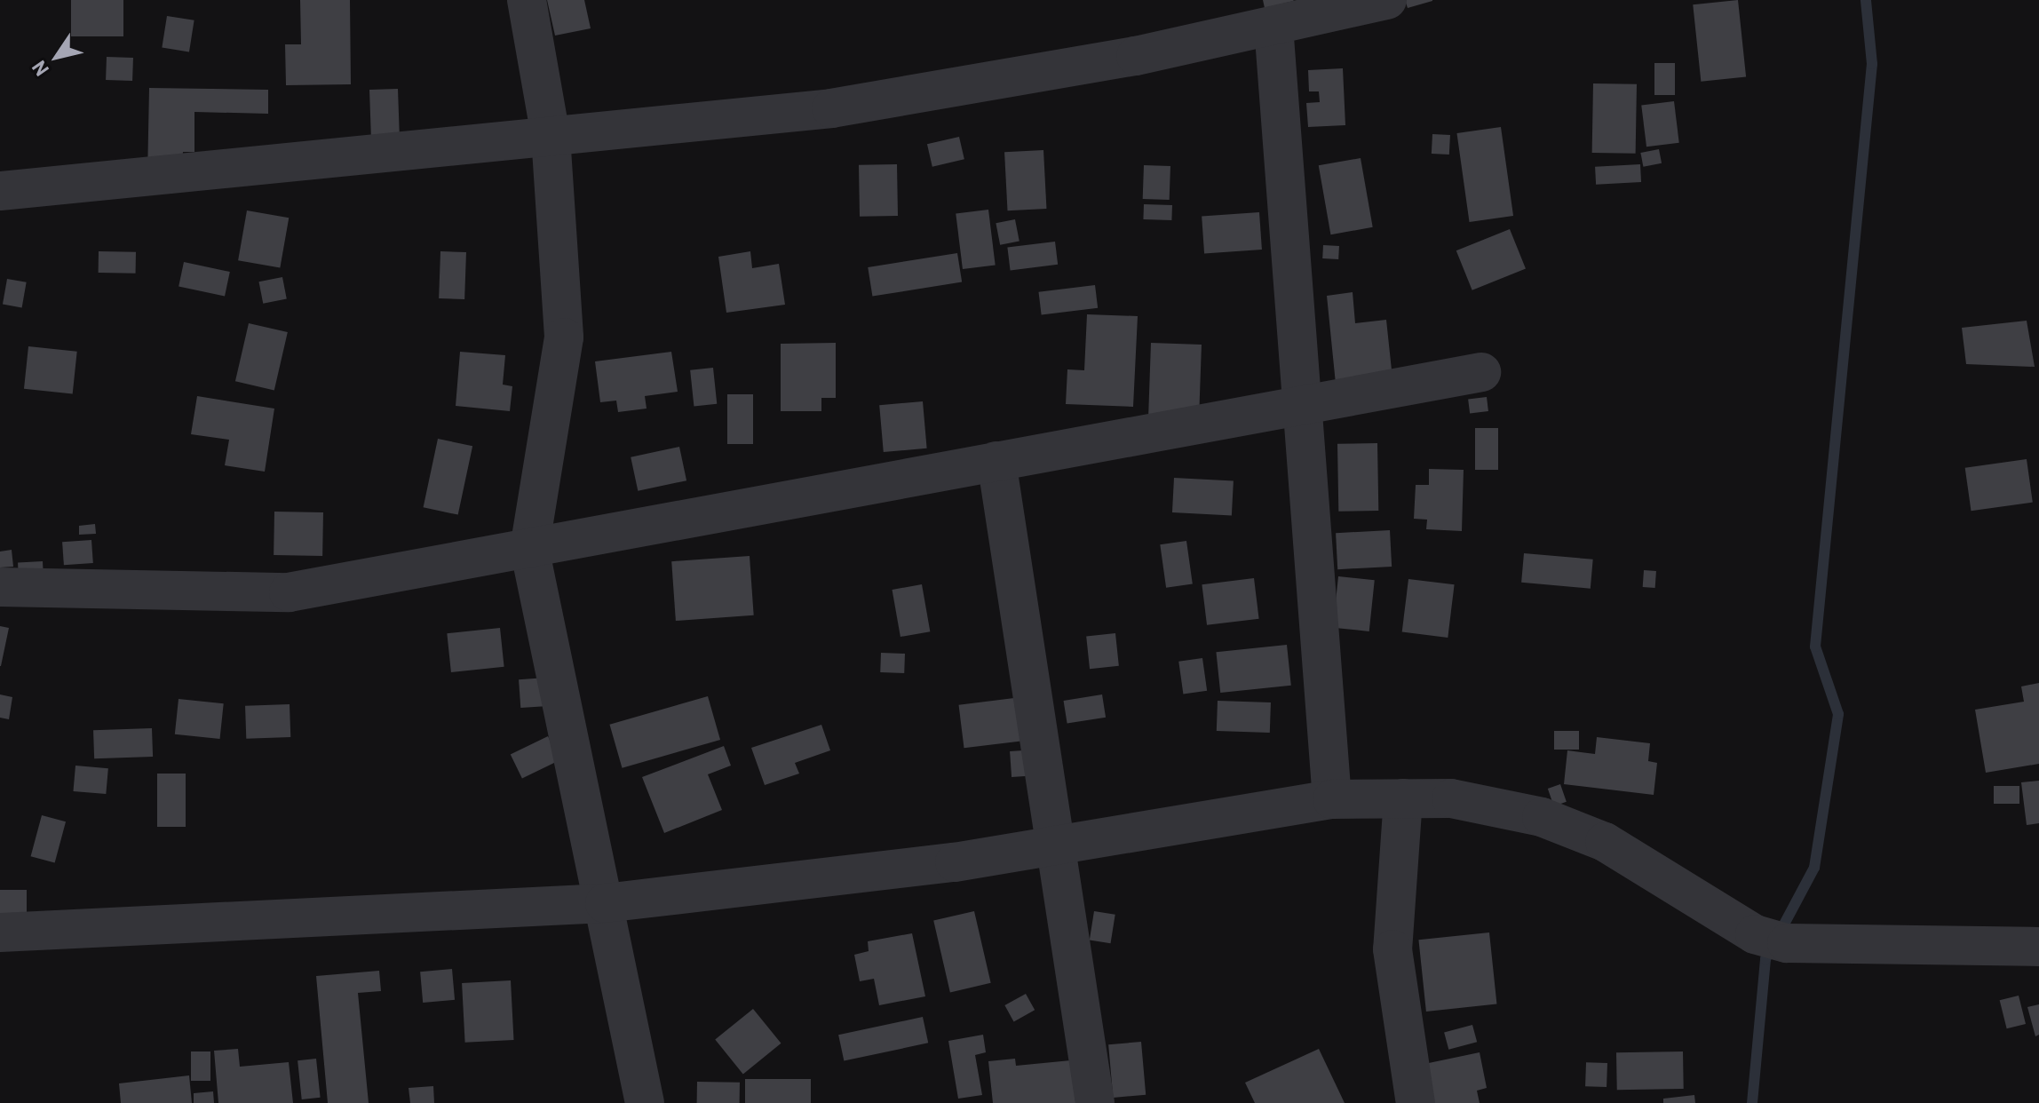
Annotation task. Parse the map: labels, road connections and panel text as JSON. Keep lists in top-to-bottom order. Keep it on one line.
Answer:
{"north":"bottom left"}
